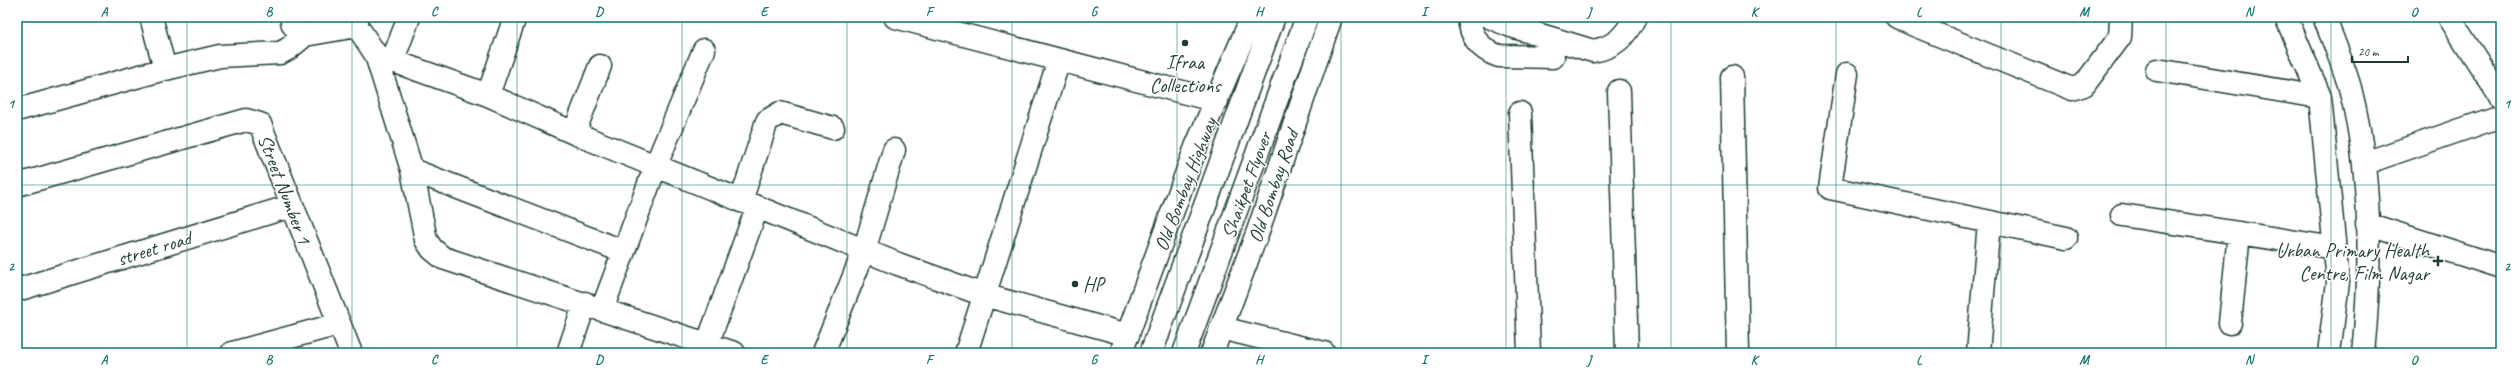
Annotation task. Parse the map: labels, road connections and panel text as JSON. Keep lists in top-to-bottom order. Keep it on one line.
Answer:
{"streets":{"street":["Old Bombay Highway","Shaikpet Flyover","Old Bombay Road","Street Number 1","street road"]},"crossings":[["Street Number 1","street road"]],"places":{"other":["Ifraa Collections","HP"],"health":["Urban Primary Health Centre, Film Nagar"]},"scale_bar":"20 m","grid":{"columns":["A","B","C","D","E","F","G","H","I","J","K","L","M","N","O"],"rows":["1","2"]}}
